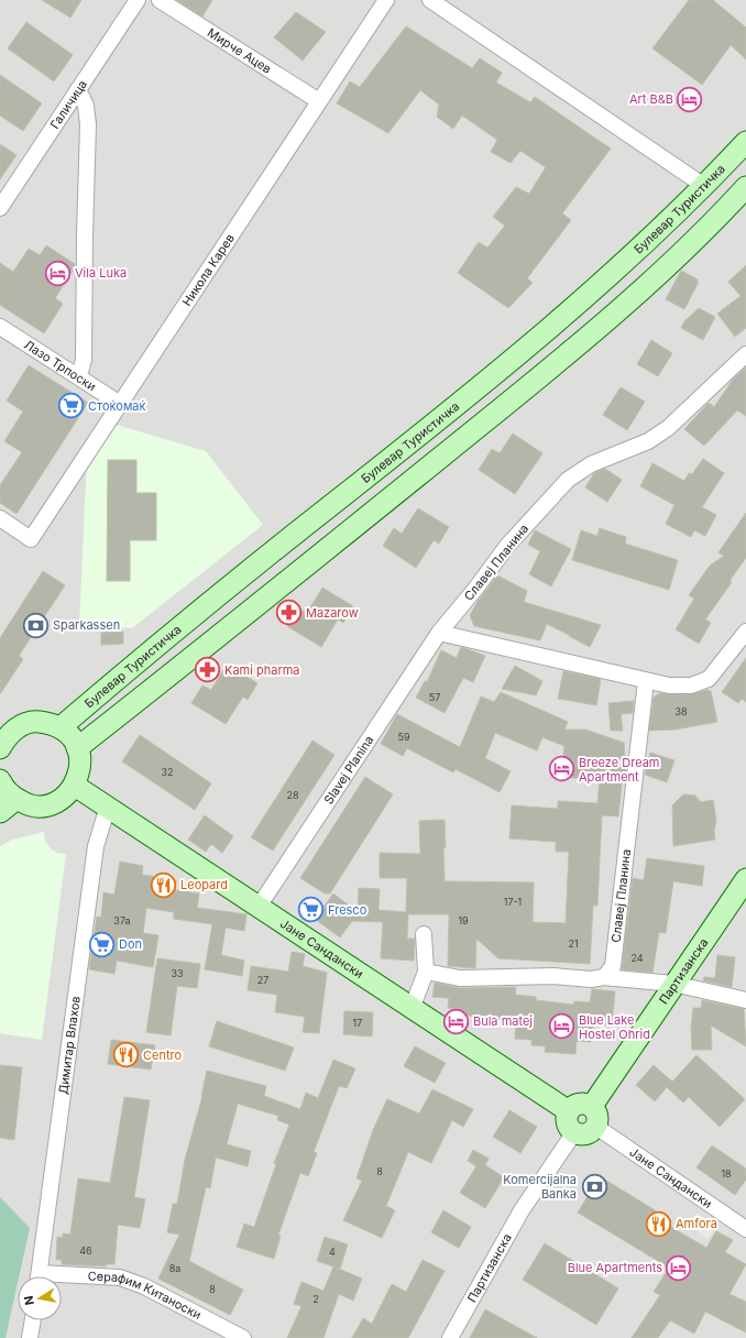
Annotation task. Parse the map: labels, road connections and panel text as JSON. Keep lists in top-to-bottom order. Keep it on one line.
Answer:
{"streets":{"main road":["Булевар Туристичка","Јане Сандански","Партизанска"],"street":["Мирче Ацев","Галичица","Никола Карев","Лазо Трпоски","Славеј Планина","Slavej Planina","Димитар Влахов","Серафим Китаноски"]},"crossings":[["Мирче Ацев","Никола Карев"],["Никола Карев","Лазо Трпоски"],["Славеј Планина","Slavej Planina"],["Slavej Planina","Јане Сандански"],["Јане Сандански","Партизанска"],["Јане Сандански","Димитар Влахов"]],"places":{"hotel":["Art B&B","Vila Luka","Breeze Dream Apartment","Bula matej","Blue Lake Hostel Ohrid","Blue Apartments"],"supermarket":["Стоќомаќ","Fresco","Don"],"pharmacy":["Mazarow","Kami pharma"],"bank":["Sparkassen","Komercijalna Banka"],"restaurant":["Leopard","Centro","Amfora"]},"house_numbers":["57","38","59","32","28","17-1","37a","19","21","24","33","27","17","8","18","46","4","8a","8","2"],"north":"left"}
